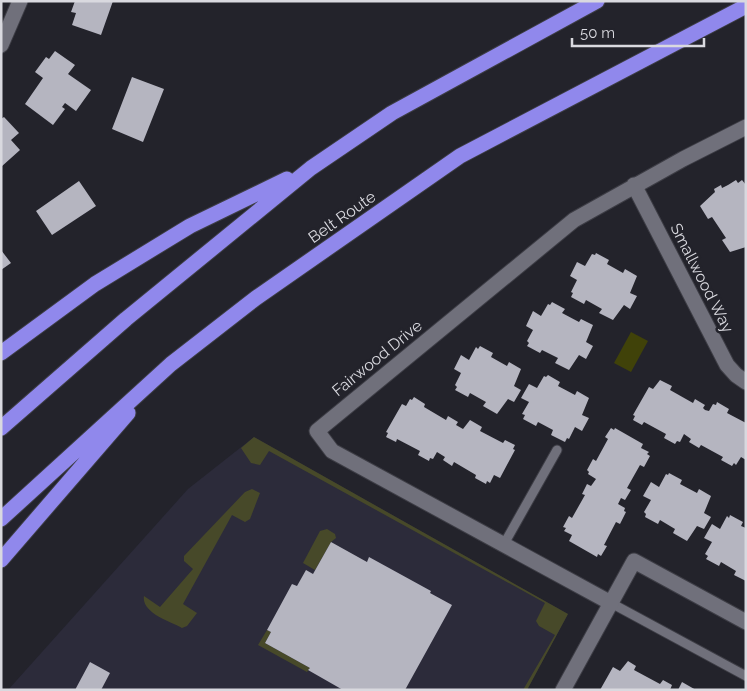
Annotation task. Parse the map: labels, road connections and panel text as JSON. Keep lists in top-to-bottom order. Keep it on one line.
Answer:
{"streets":{"highway":["Belt Route"],"street":["Smallwood Way","Fairwood Drive"]},"crossings":[["Smallwood Way","Fairwood Drive"]],"scale_bar":"50 m"}
